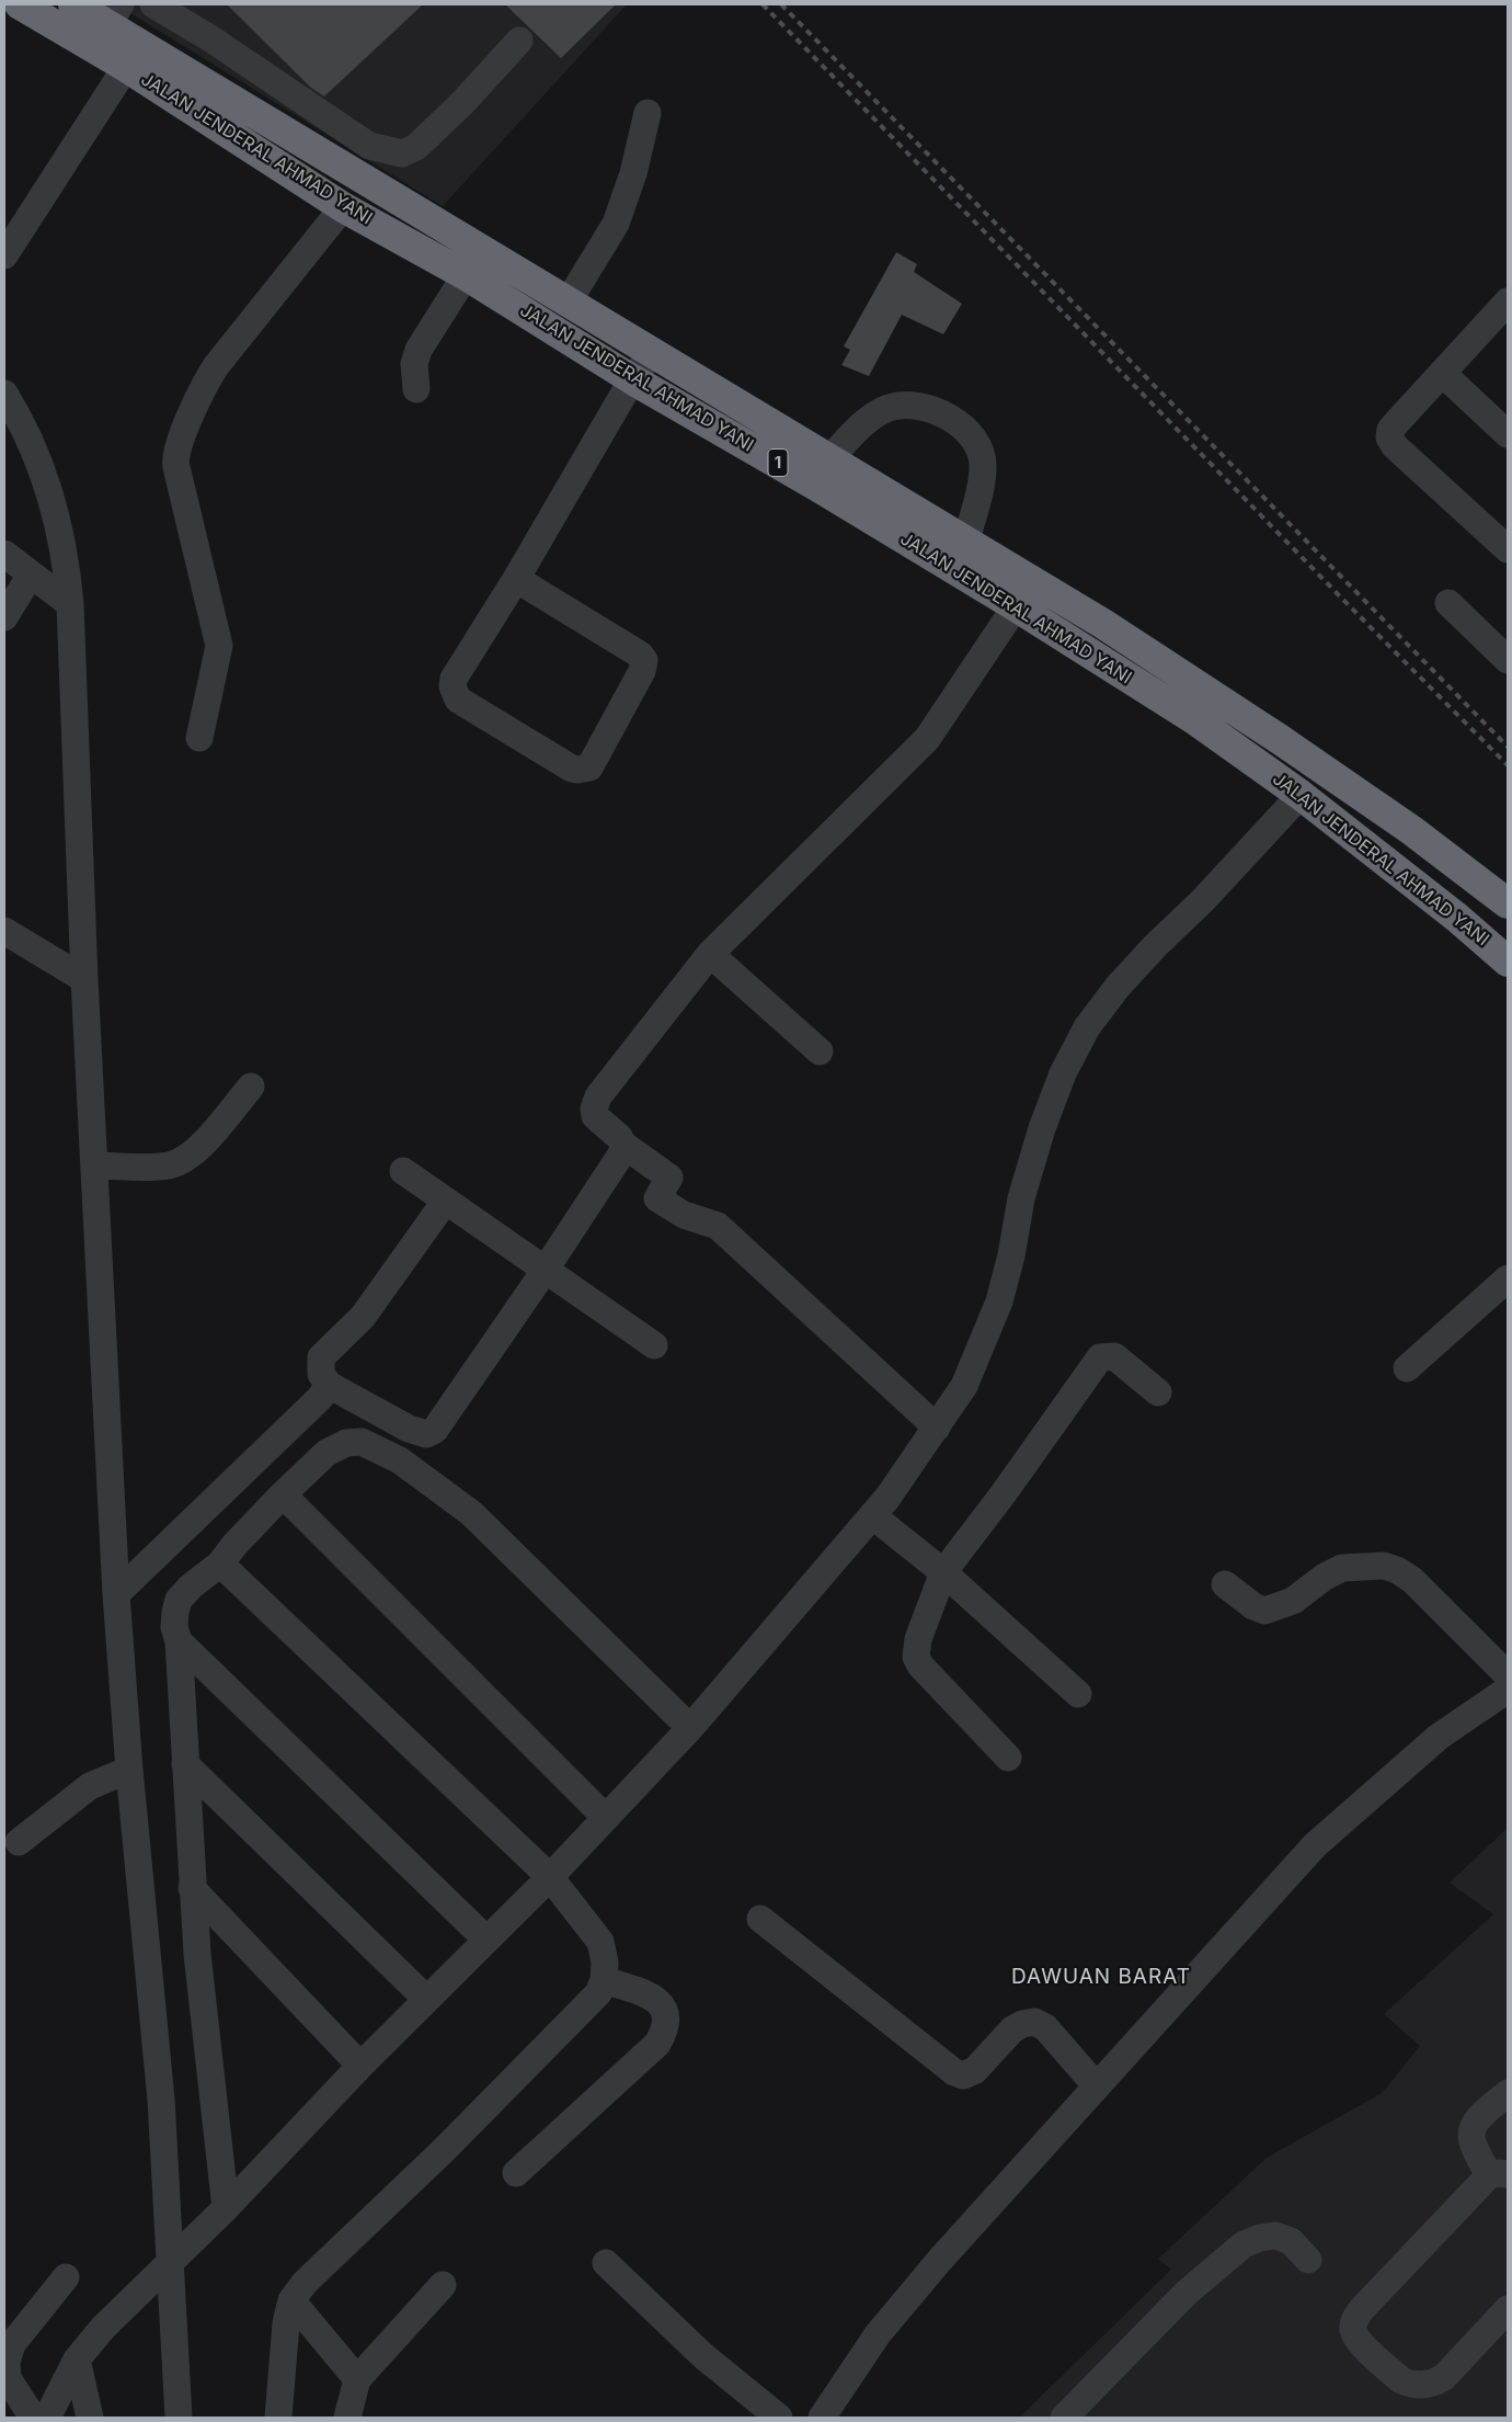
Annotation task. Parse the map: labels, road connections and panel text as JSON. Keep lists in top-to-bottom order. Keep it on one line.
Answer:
{"streets":{"highway":["JALAN JENDERAL AHMAD YANI","1"]},"districts":["DAWUAN BARAT"]}
